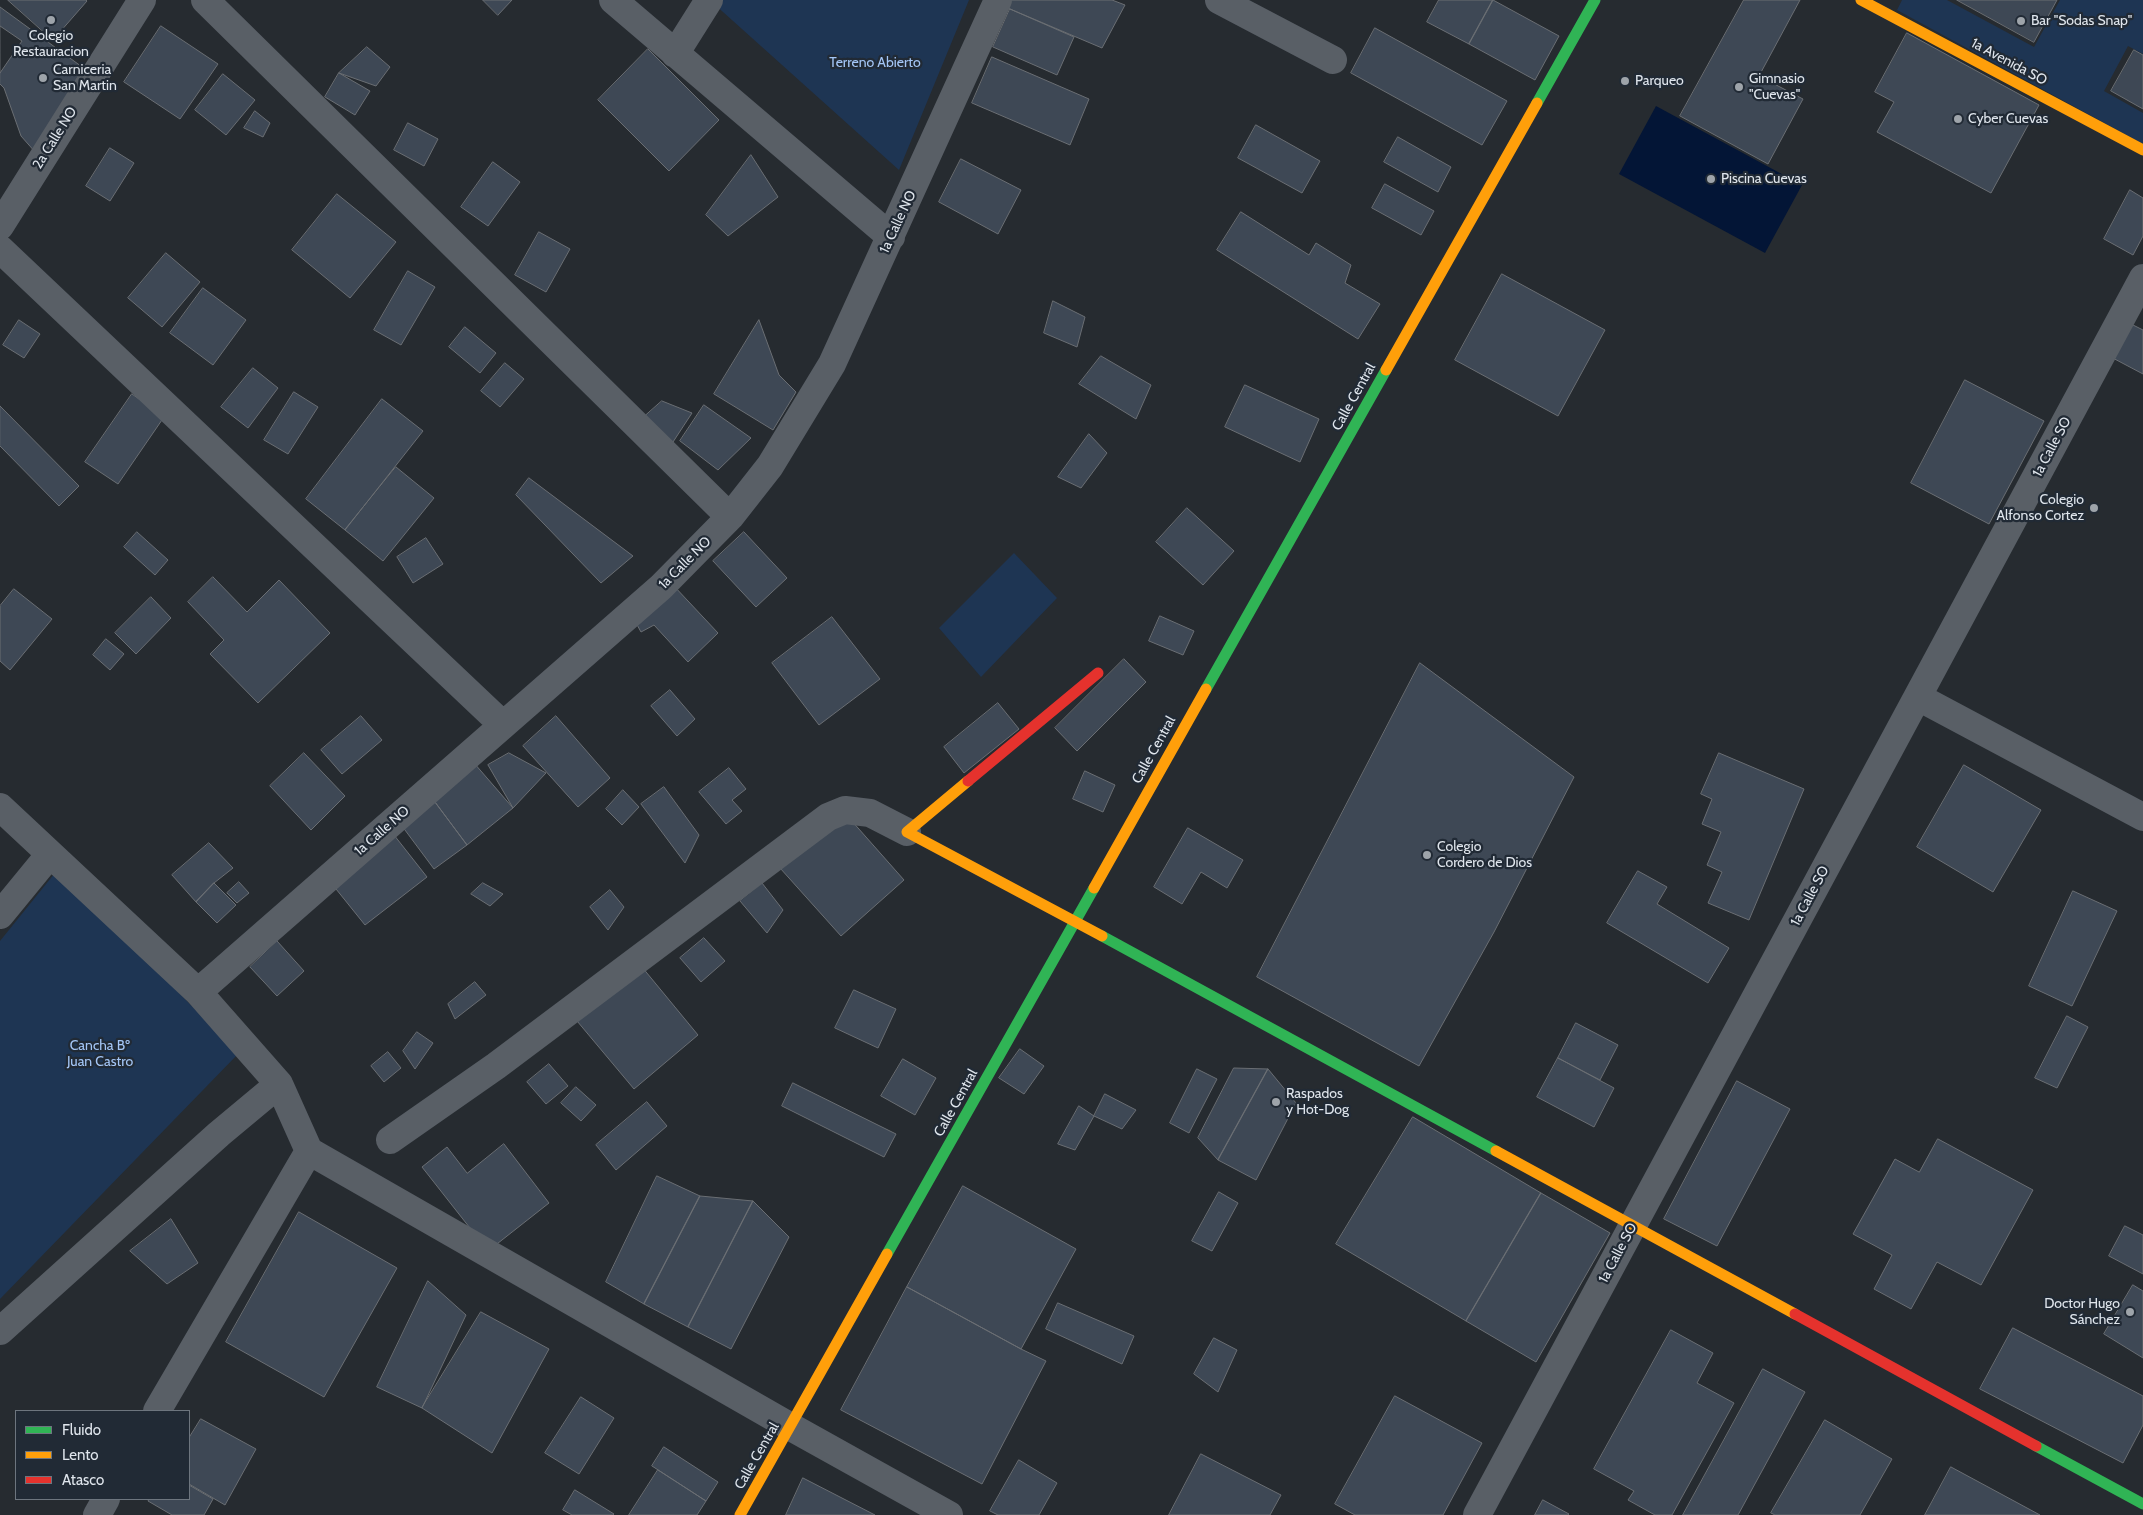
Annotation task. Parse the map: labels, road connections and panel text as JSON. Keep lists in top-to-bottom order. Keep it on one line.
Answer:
{"streets":{"street":["1a Avenida SO","2a Calle NO","1a Calle NO","Calle Central","1a Calle SO"]},"parks":["Terreno Abierto","Cancha Bº Juan Castro"],"places":["Colegio Restauracion","Bar \"Sodas Snap\"","Carniceria San Martin","Parqueo","Gimnasio \"Cuevas\"","Cyber Cuevas","Piscina Cuevas","Colegio Alfonso Cortez","Colegio Cordero de Dios","Raspados y Hot-Dog","Doctor Hugo Sánchez"],"legend":["Fluido","Lento","Atasco"]}
